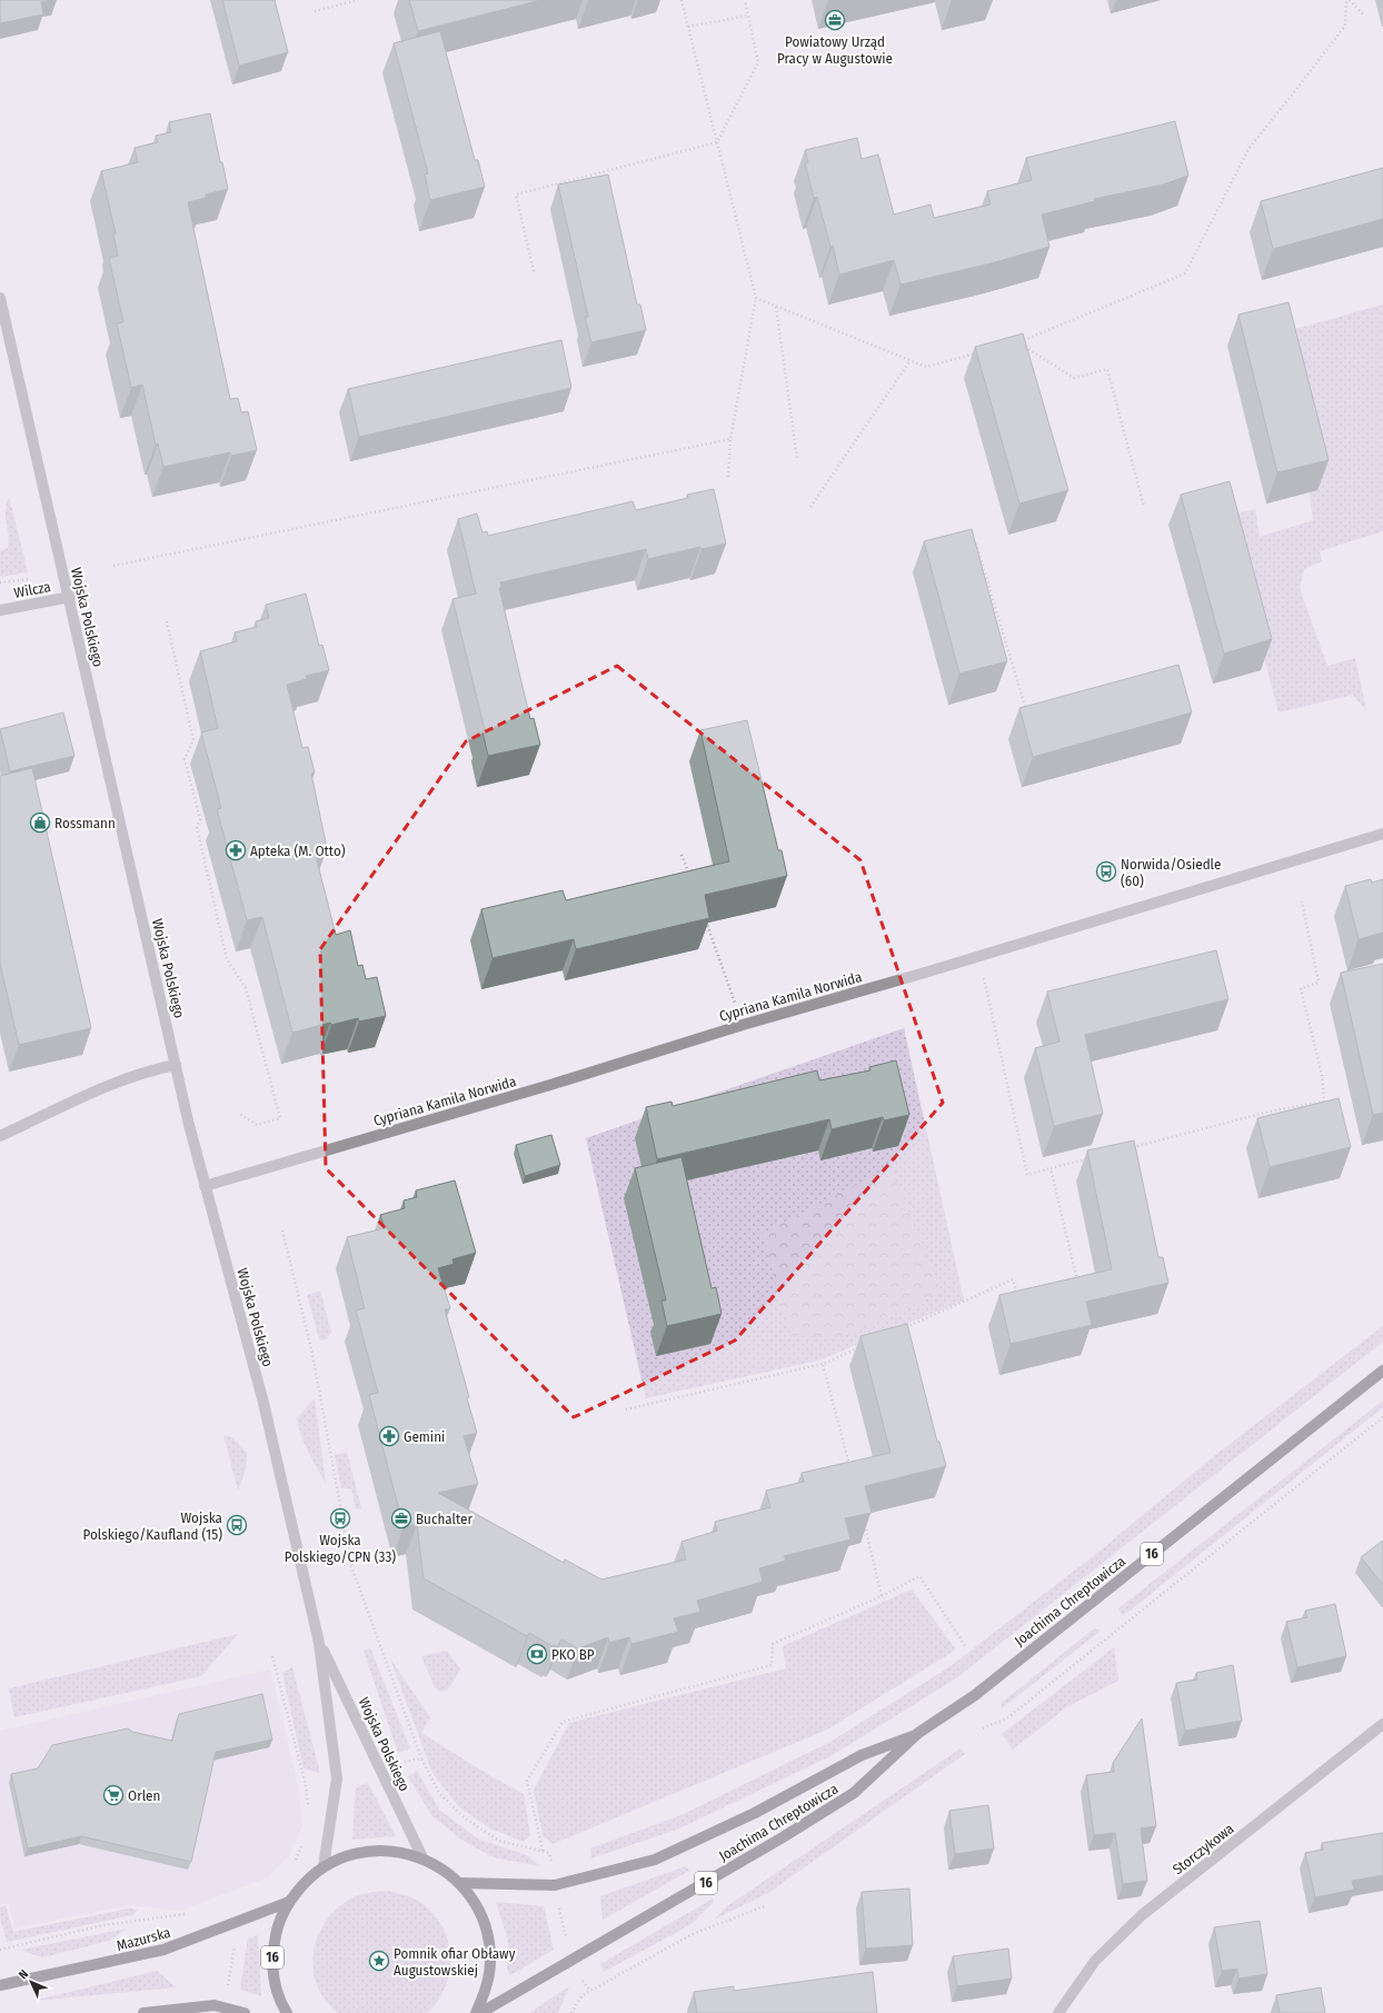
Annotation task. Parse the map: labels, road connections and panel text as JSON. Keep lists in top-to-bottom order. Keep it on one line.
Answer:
{"streets":{"main road":["16","Joachima Chreptowicza","Mazurska"],"street":["Wilcza","Wojska Polskiego","Cypriana Kamila Norwida","Storczykowa"]},"crossings":[["Wilcza","Wojska Polskiego"],["Wojska Polskiego","Cypriana Kamila Norwida"],["Wojska Polskiego","16"],["16","Joachima Chreptowicza"],["16","Mazurska"]],"places":{"office":["Powiatowy Urząd Pracy w Augustowie","Buchalter"],"shop":["Rossmann"],"pharmacy":["Apteka (M. Otto)","Gemini"],"bus stop":["Norwida/Osiedle (60)","Wojska Polskiego/CPN (33)","Wojska Polskiego/Kaufland (15)"],"bank":["PKO BP"],"supermarket":["Orlen"],"place":["Pomnik ofiar Obławy Augustowskiej"]},"north":"top left"}
